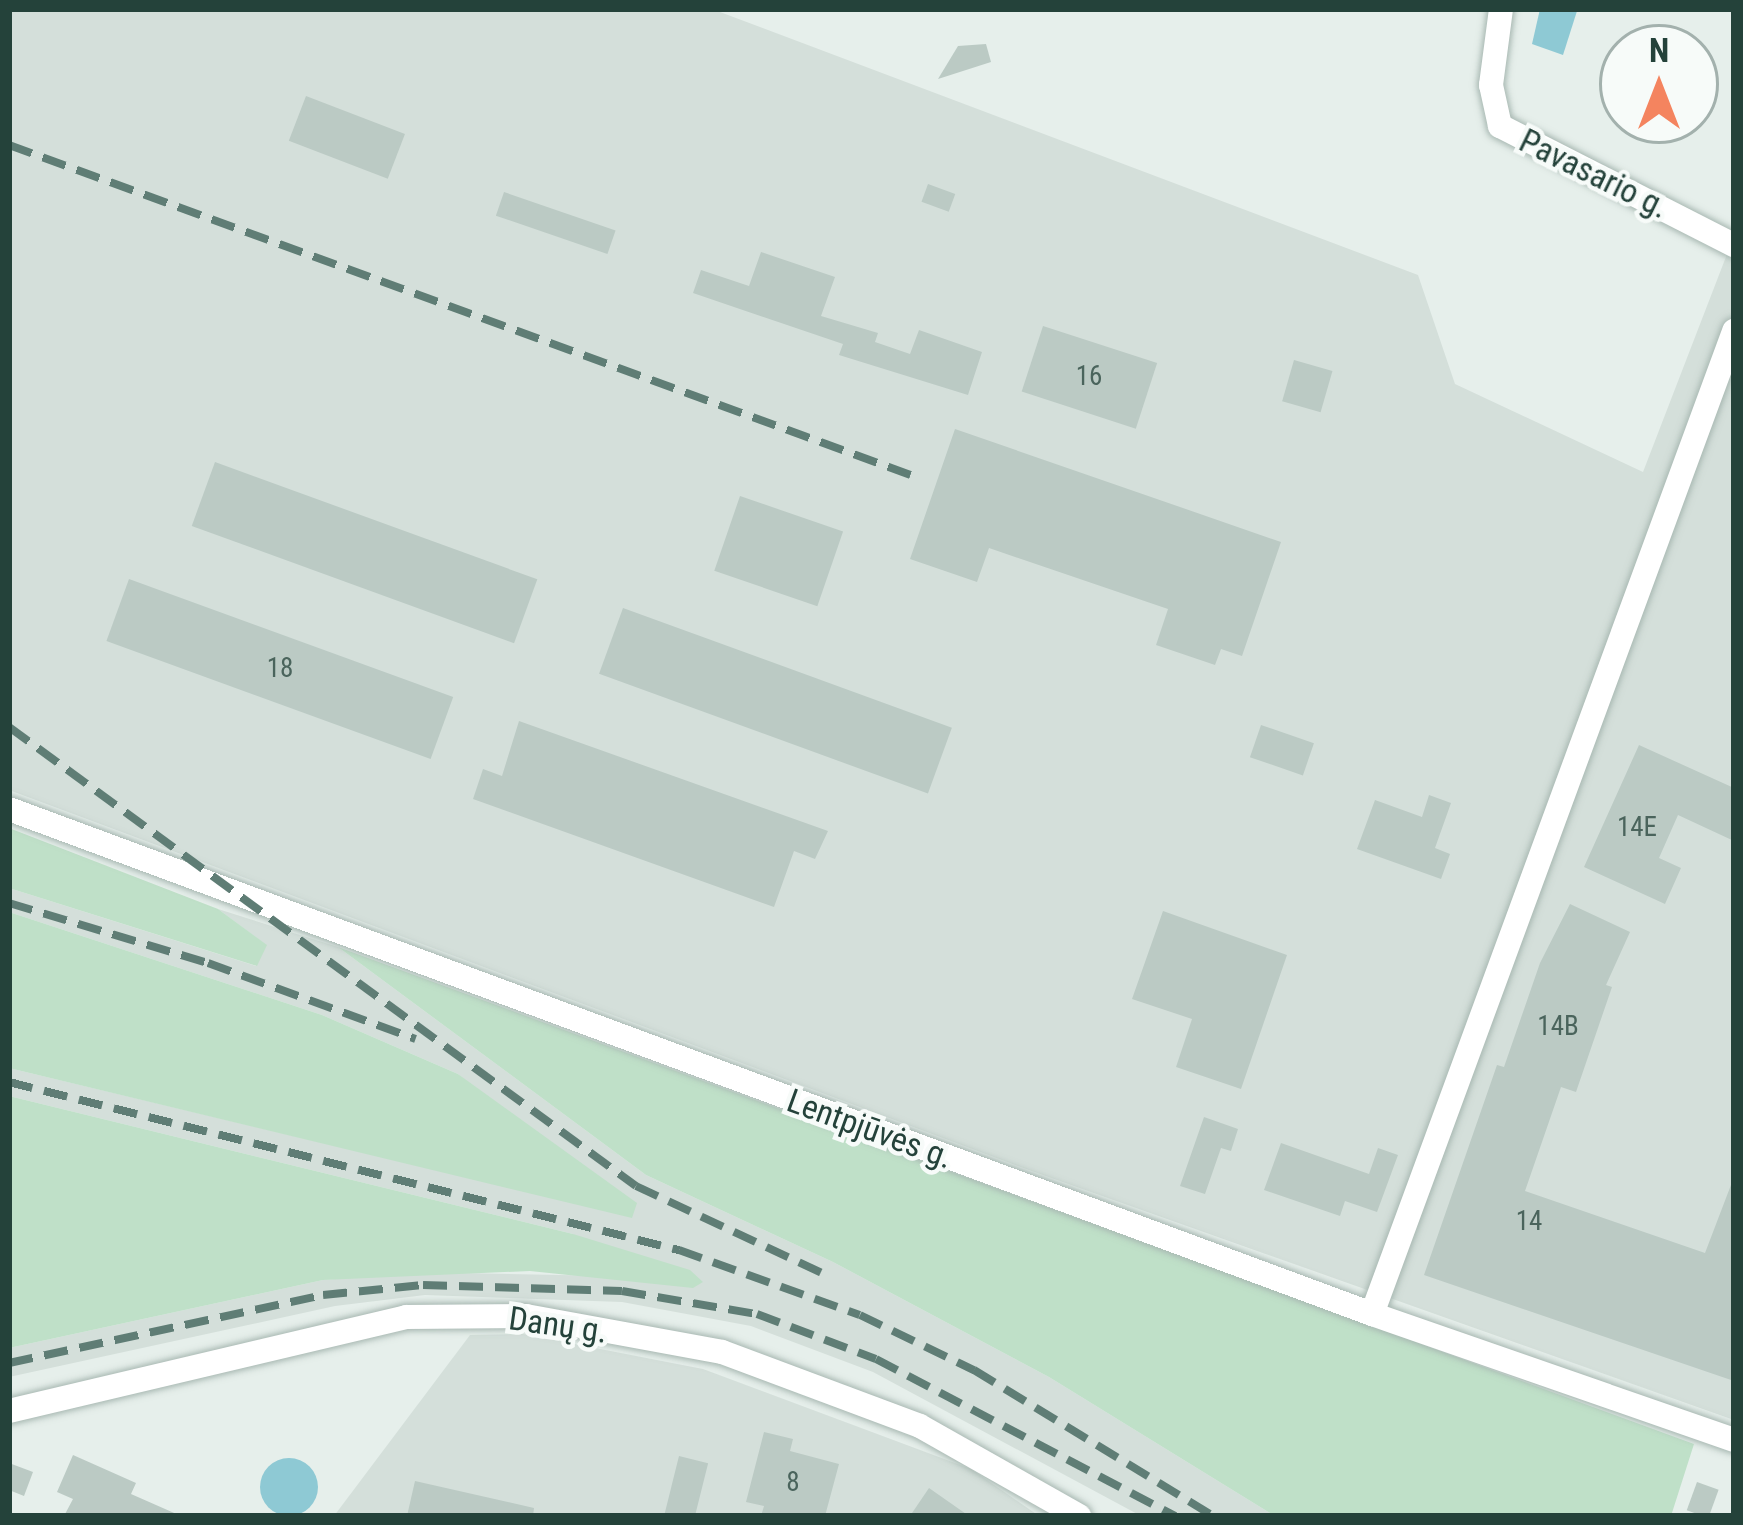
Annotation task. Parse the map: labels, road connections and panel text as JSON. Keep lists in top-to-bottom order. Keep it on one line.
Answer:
{"streets":{"street":["Pavasario g.","Lentpjūvės g.","Danų g."]},"house_numbers":["16","18","14E","14B","14","8"],"north":"top"}
